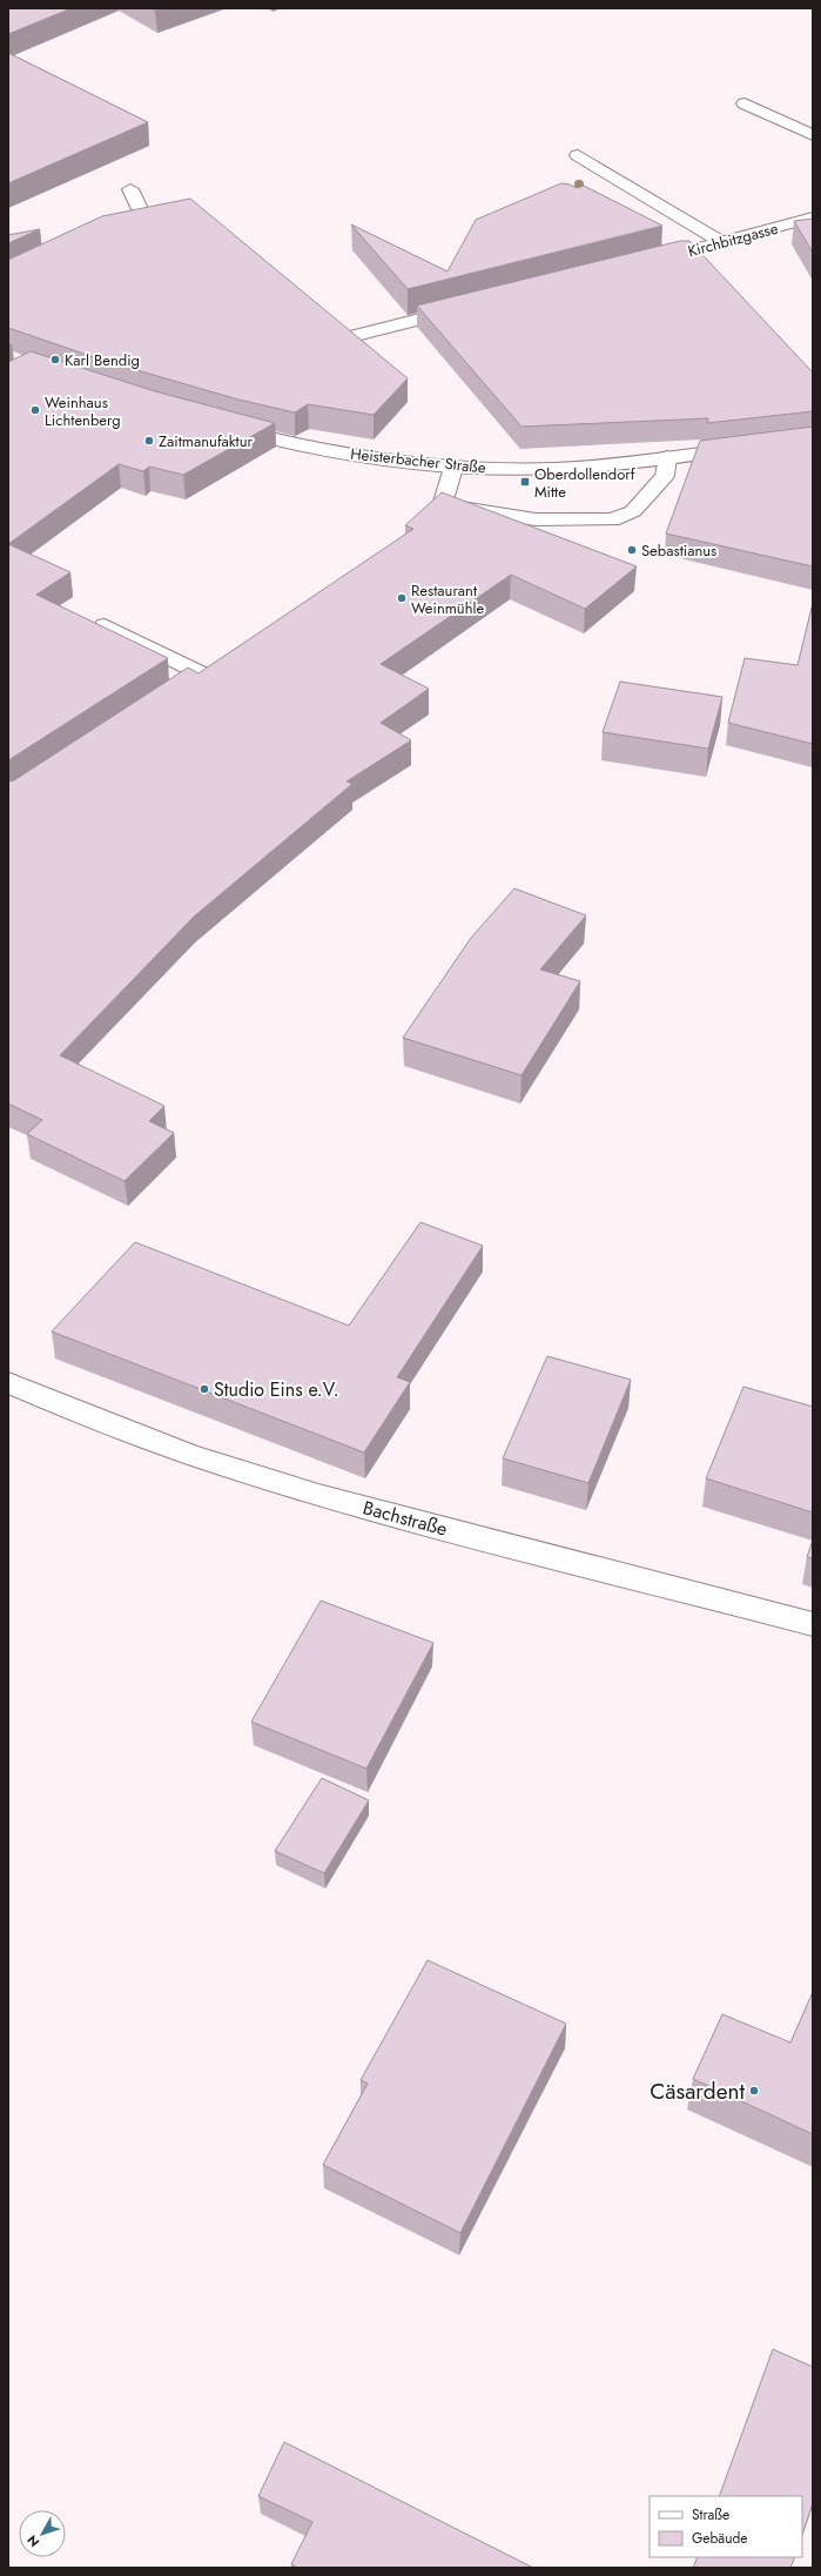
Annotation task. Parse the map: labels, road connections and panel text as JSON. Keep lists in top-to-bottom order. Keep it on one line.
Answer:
{"streets":{"street":["Kirchbitzgasse","Heisterbacher Straße","Bachstraße"]},"places":{"other":["Karl Bendig","Weinhaus Lichtenberg","Zaitmanufaktur","Sebastianus","Restaurant Weinmühle","Studio Eins e.V.","Cäsardent"],"transit":["Oberdollendorf Mitte"]},"legend":["Straße","Gebäude"],"north":"bottom left"}
